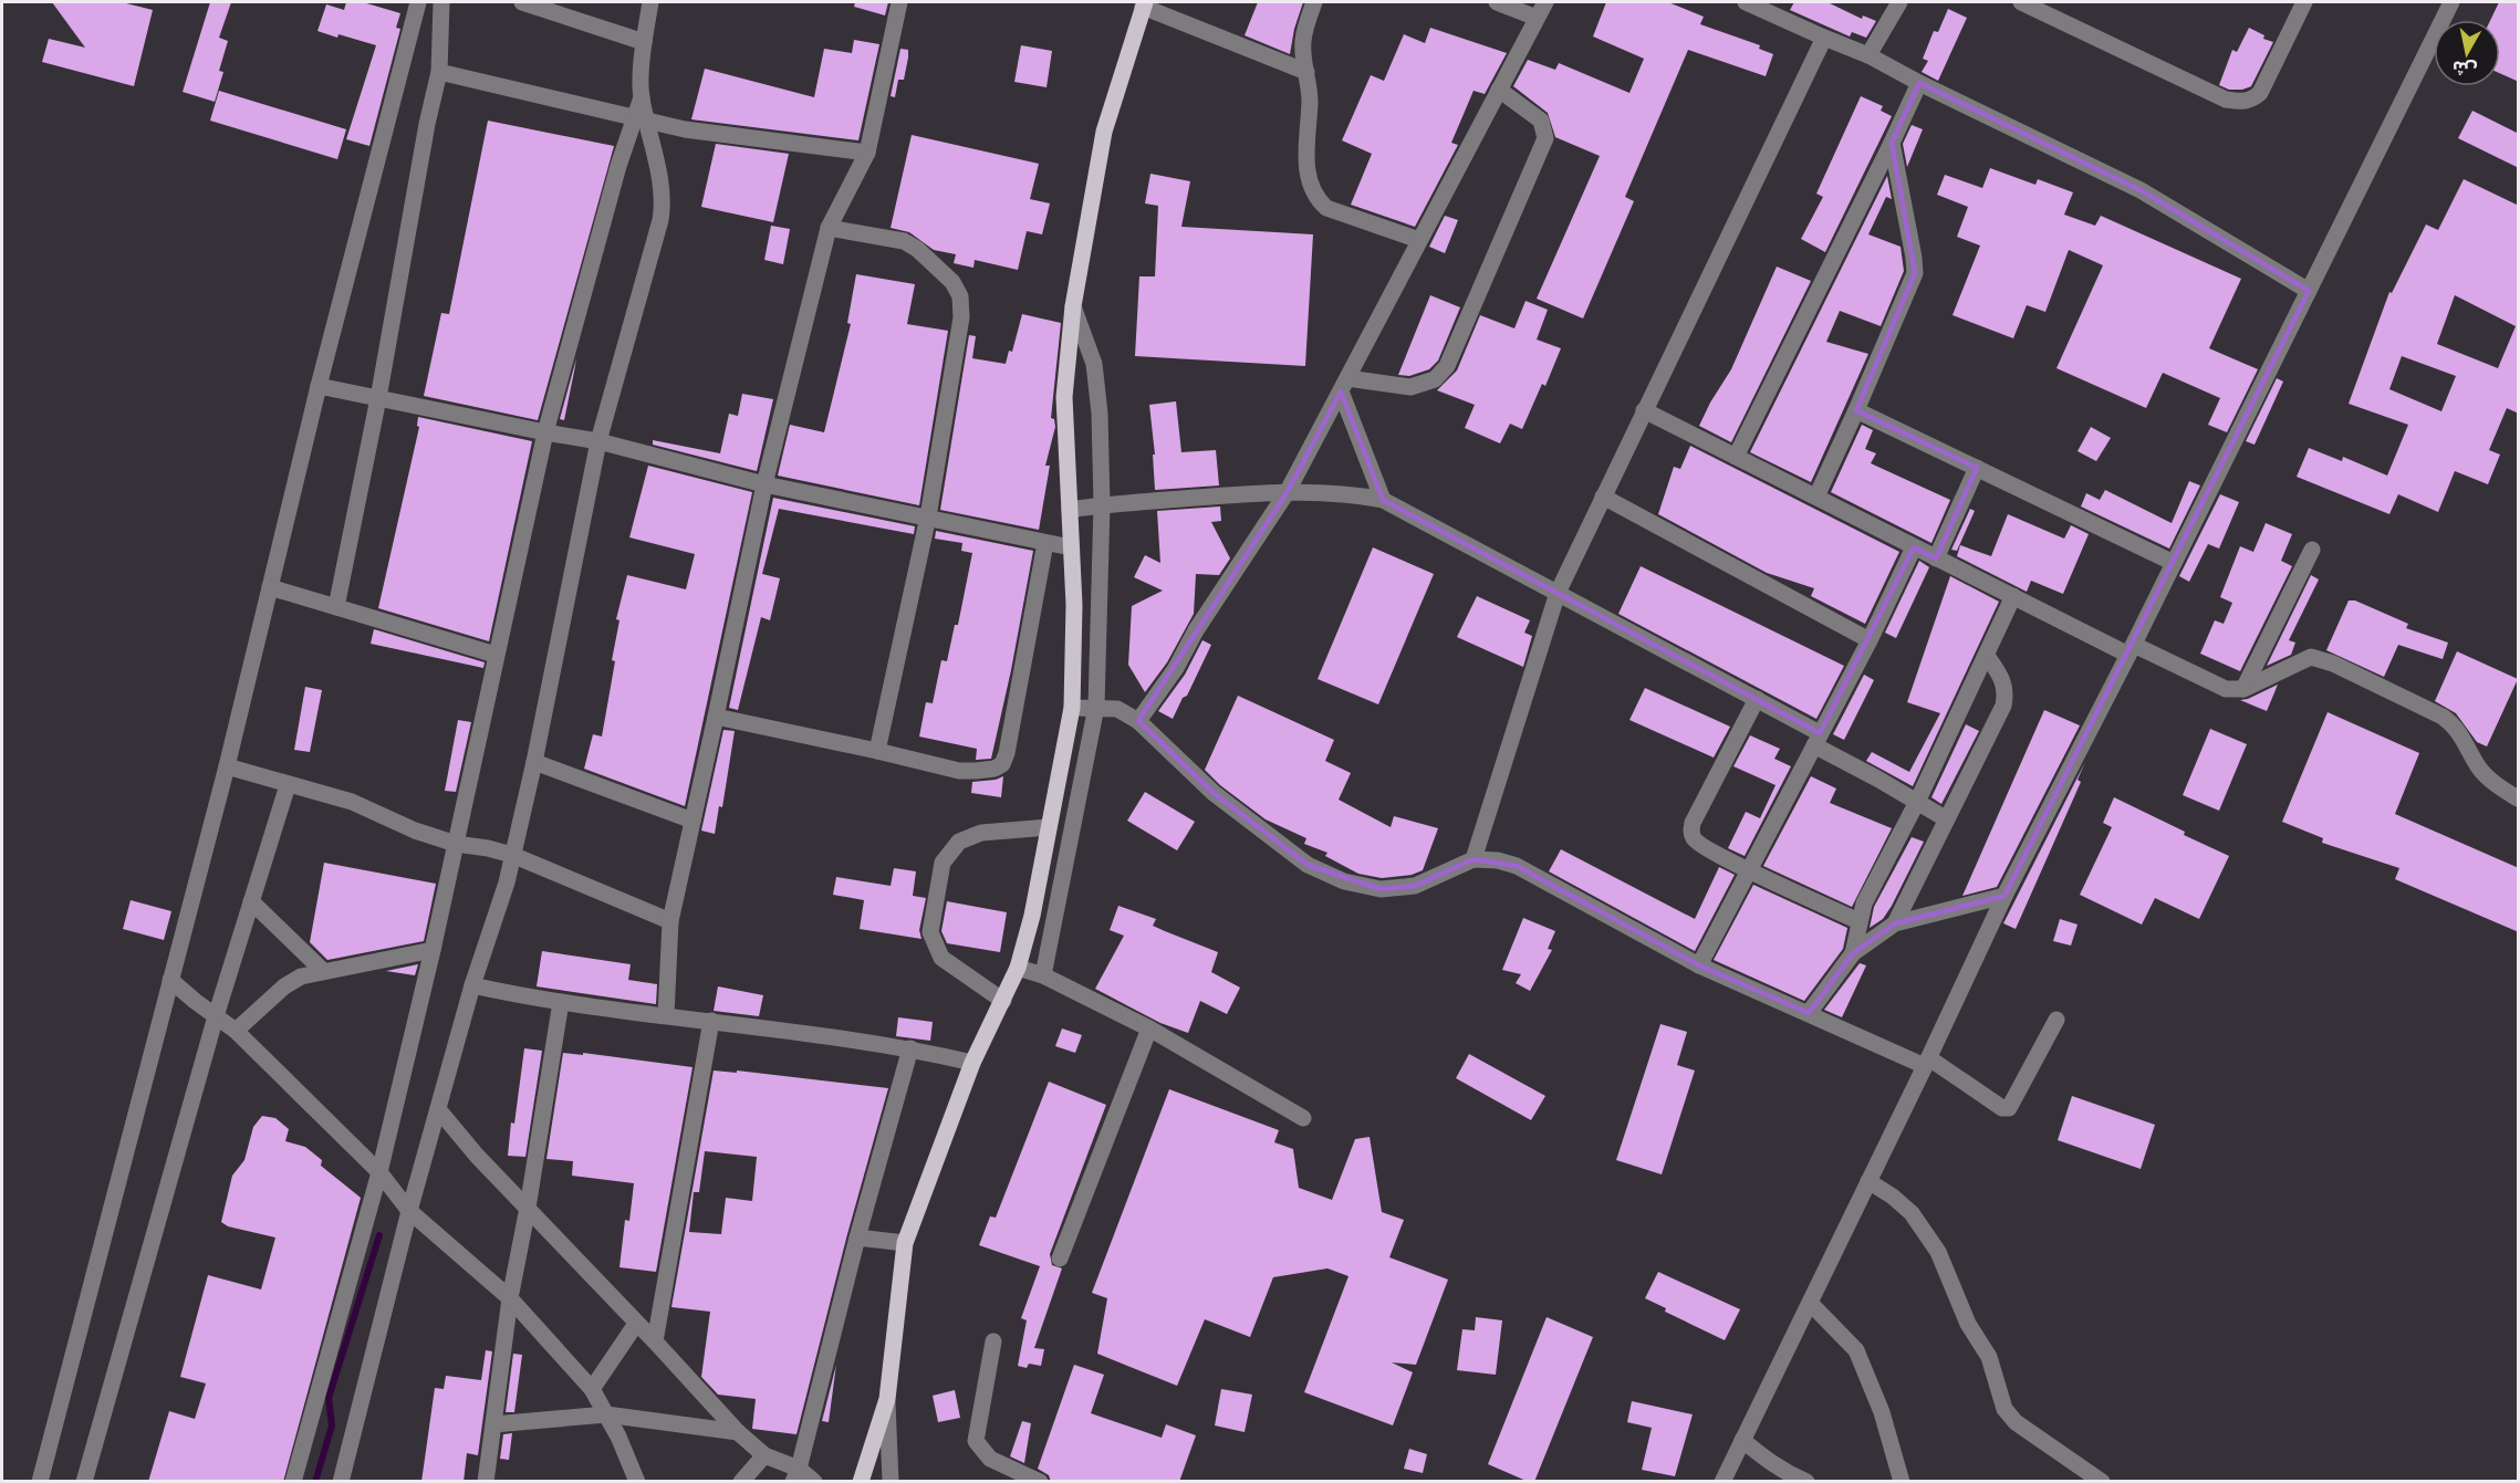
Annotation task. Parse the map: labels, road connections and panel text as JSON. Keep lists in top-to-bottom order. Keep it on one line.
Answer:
{"north":"bottom"}
